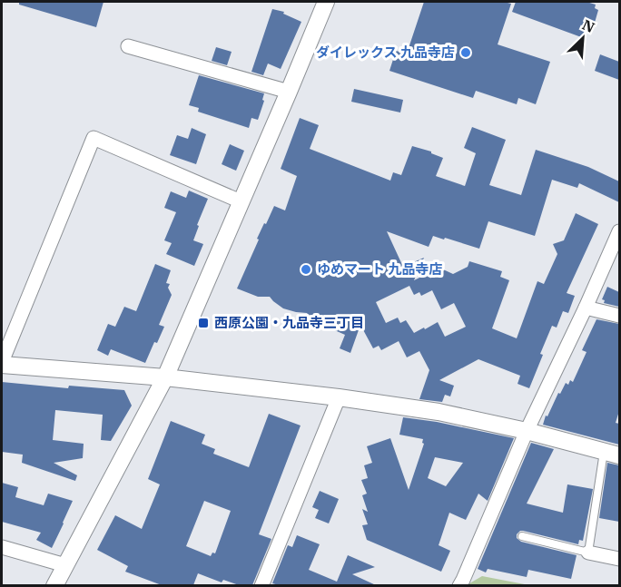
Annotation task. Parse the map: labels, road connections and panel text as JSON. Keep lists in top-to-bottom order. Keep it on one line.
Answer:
{"places":{"other":["ダイレックス 九品寺店","ゆめマート 九品寺店"],"transit":["西原公園・九品寺三丁目"]},"north":"top right"}
